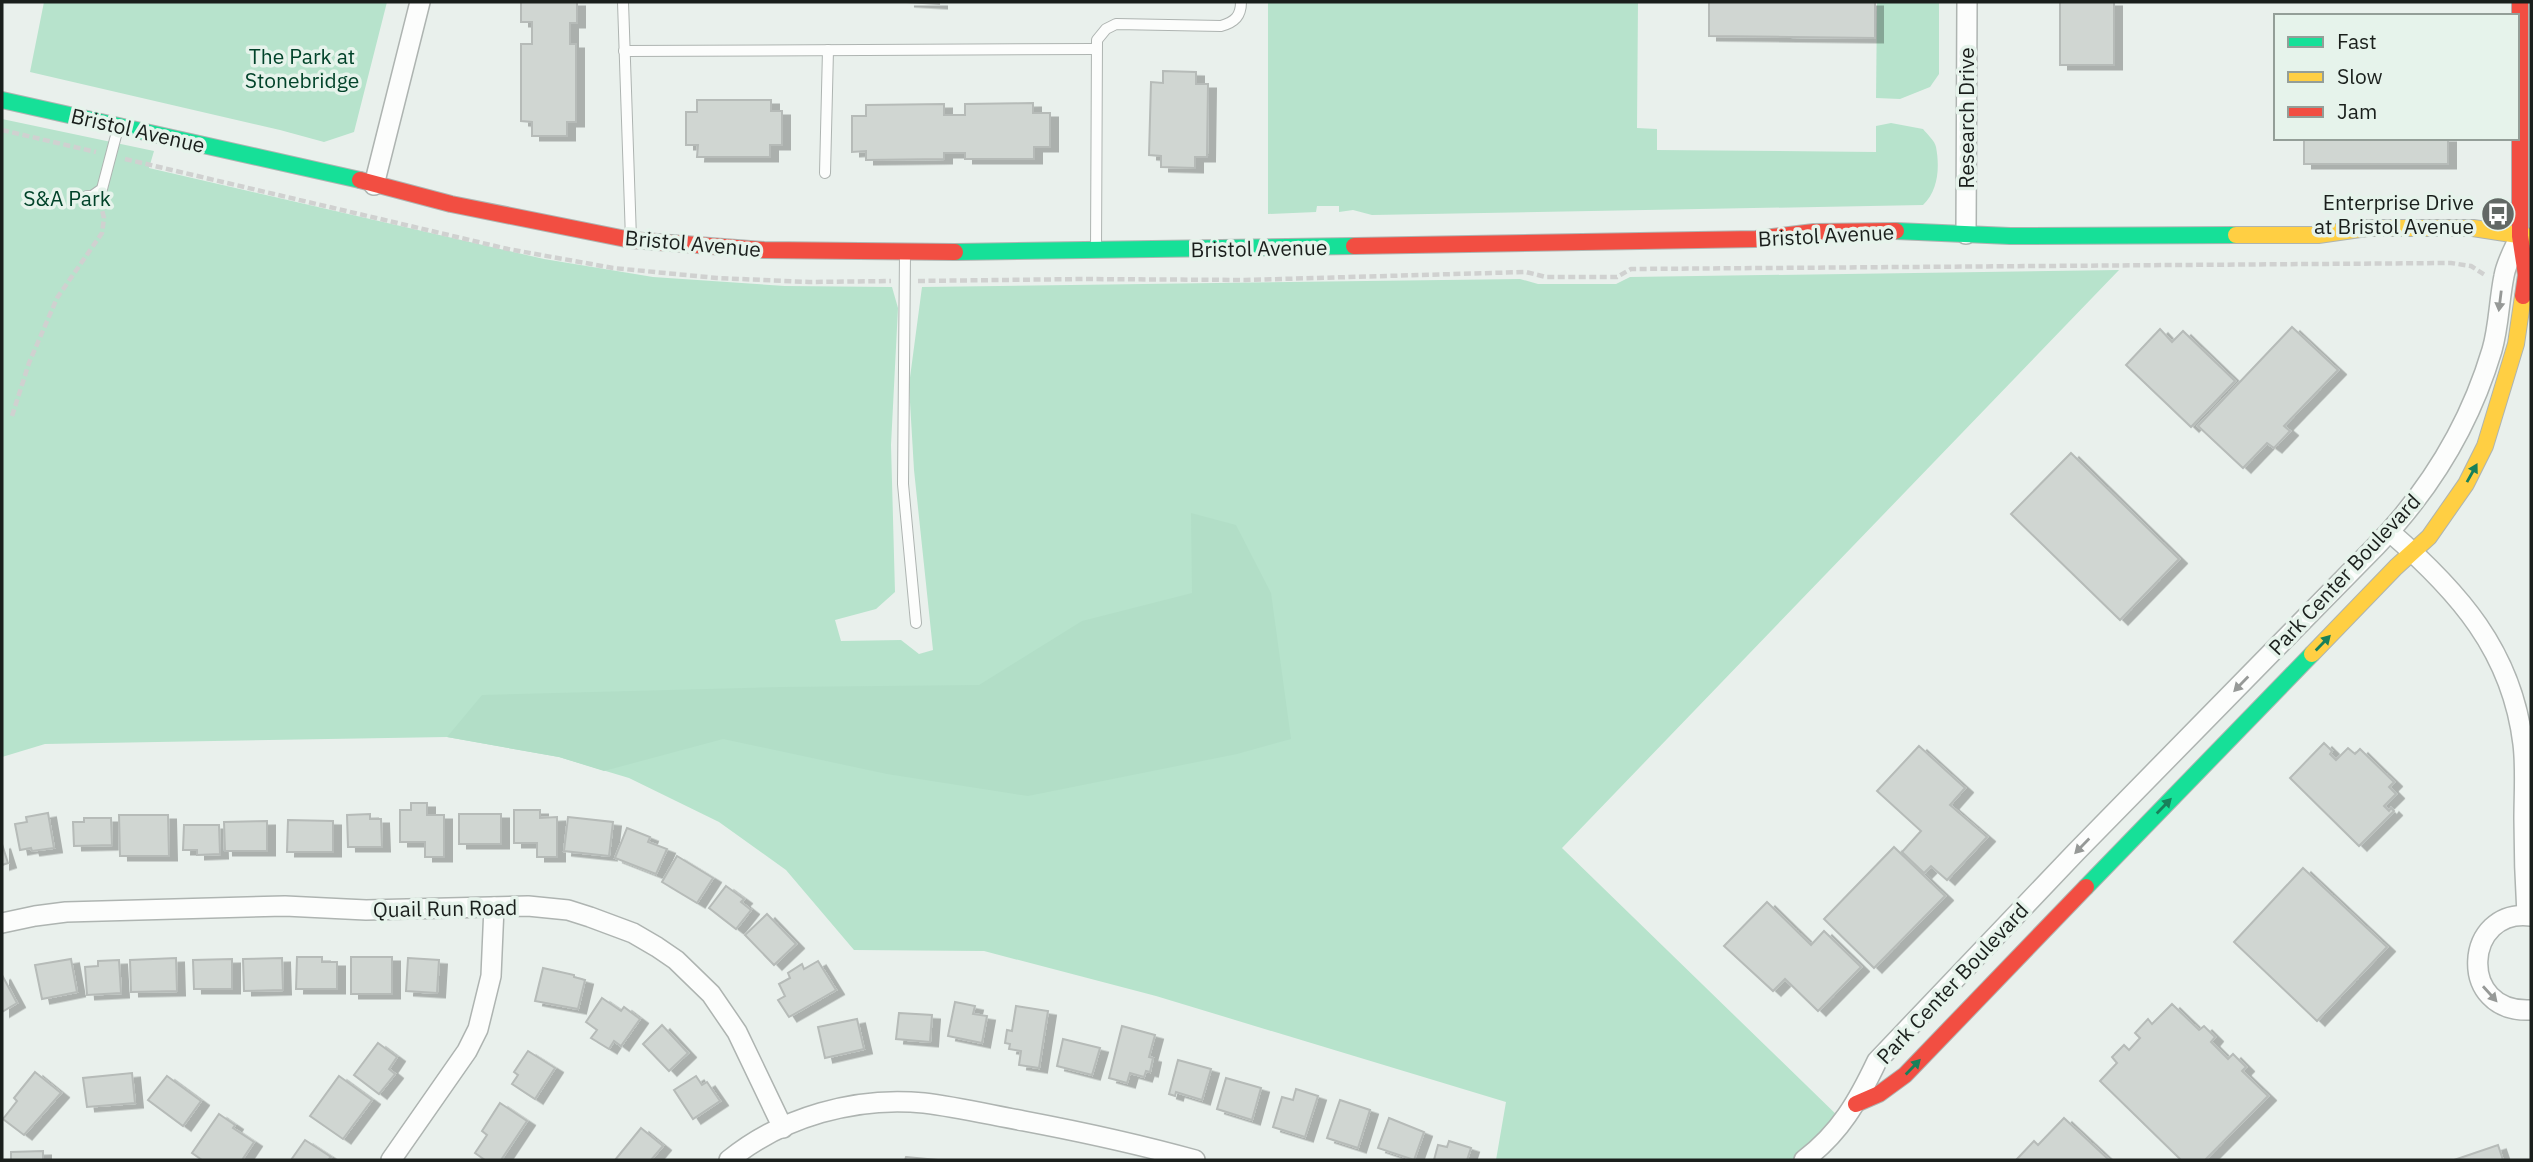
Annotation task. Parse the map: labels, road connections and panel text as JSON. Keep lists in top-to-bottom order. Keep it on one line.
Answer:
{"streets":{"street":["Research Drive","Bristol Avenue","Park Center Boulevard","Quail Run Road"]},"crossings":[["Research Drive","Bristol Avenue"],["Bristol Avenue","Park Center Boulevard"]],"parks":["The Park at Stonebridge","S&A Park"],"places":{"bus stop":["Enterprise Drive at Bristol Avenue"]},"legend":["Fast","Slow","Jam"]}
